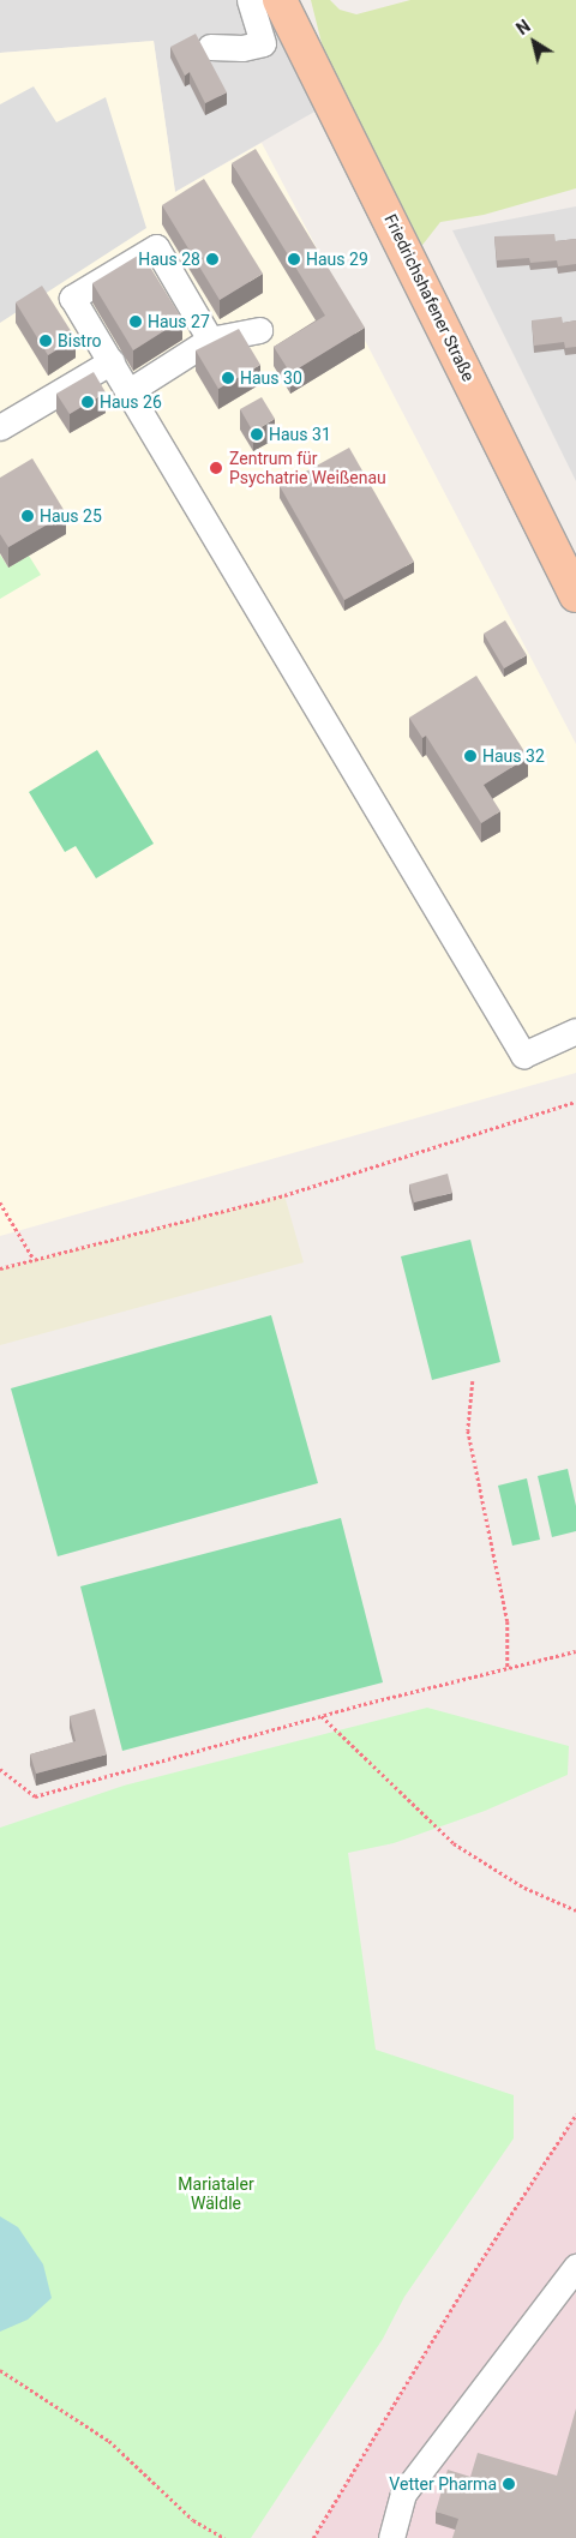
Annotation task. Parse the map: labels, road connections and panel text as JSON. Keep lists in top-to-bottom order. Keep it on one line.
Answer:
{"streets":{"main road":["Friedrichshafener Straße"]},"parks":["Mariataler Wäldle"],"places":["Haus 28","Haus 29","Haus 27","Bistro","Haus 30","Haus 26","Haus 31","Zentrum für Psychatrie Weißenau","Haus 25","Haus 32","Vetter Pharma"],"north":"top left"}
